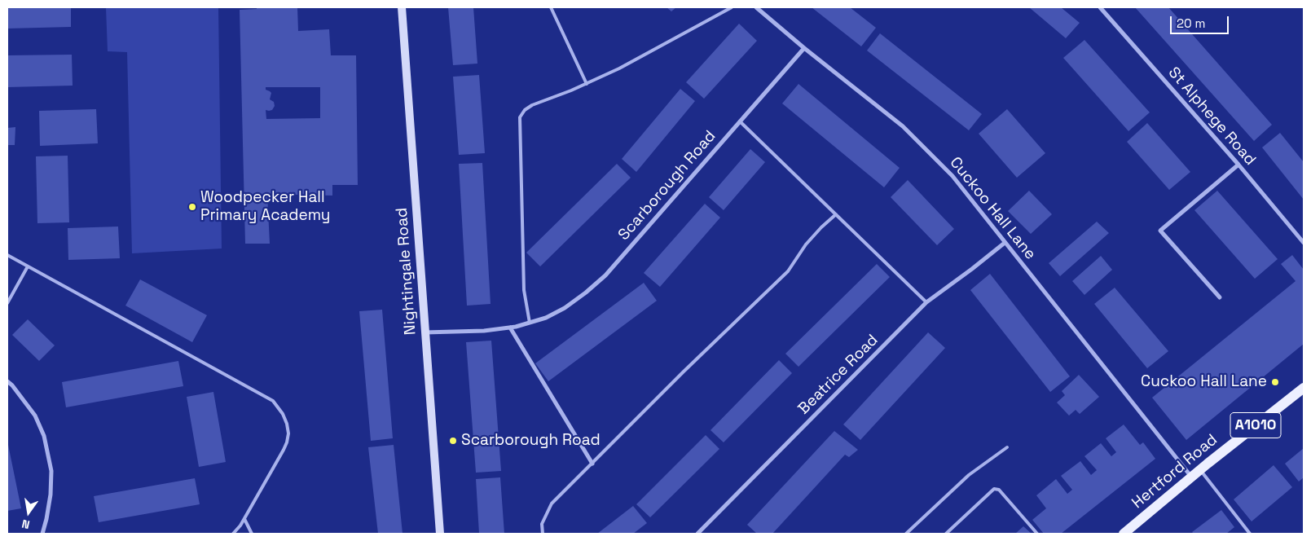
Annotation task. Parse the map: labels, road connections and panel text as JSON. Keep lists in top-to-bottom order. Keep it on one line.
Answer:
{"streets":{"main road":["Nightingale Road","A1010","Hertford Road"],"street":["St Alphege Road","Scarborough Road","Cuckoo Hall Lane","Beatrice Road"]},"crossings":[["Scarborough Road","Cuckoo Hall Lane"],["Scarborough Road","Nightingale Road"],["Cuckoo Hall Lane","Beatrice Road"],["Cuckoo Hall Lane","Hertford Road"]],"places":["Woodpecker Hall Primary Academy","Cuckoo Hall Lane","Scarborough Road"],"scale_bar":"20 m","north":"bottom"}
